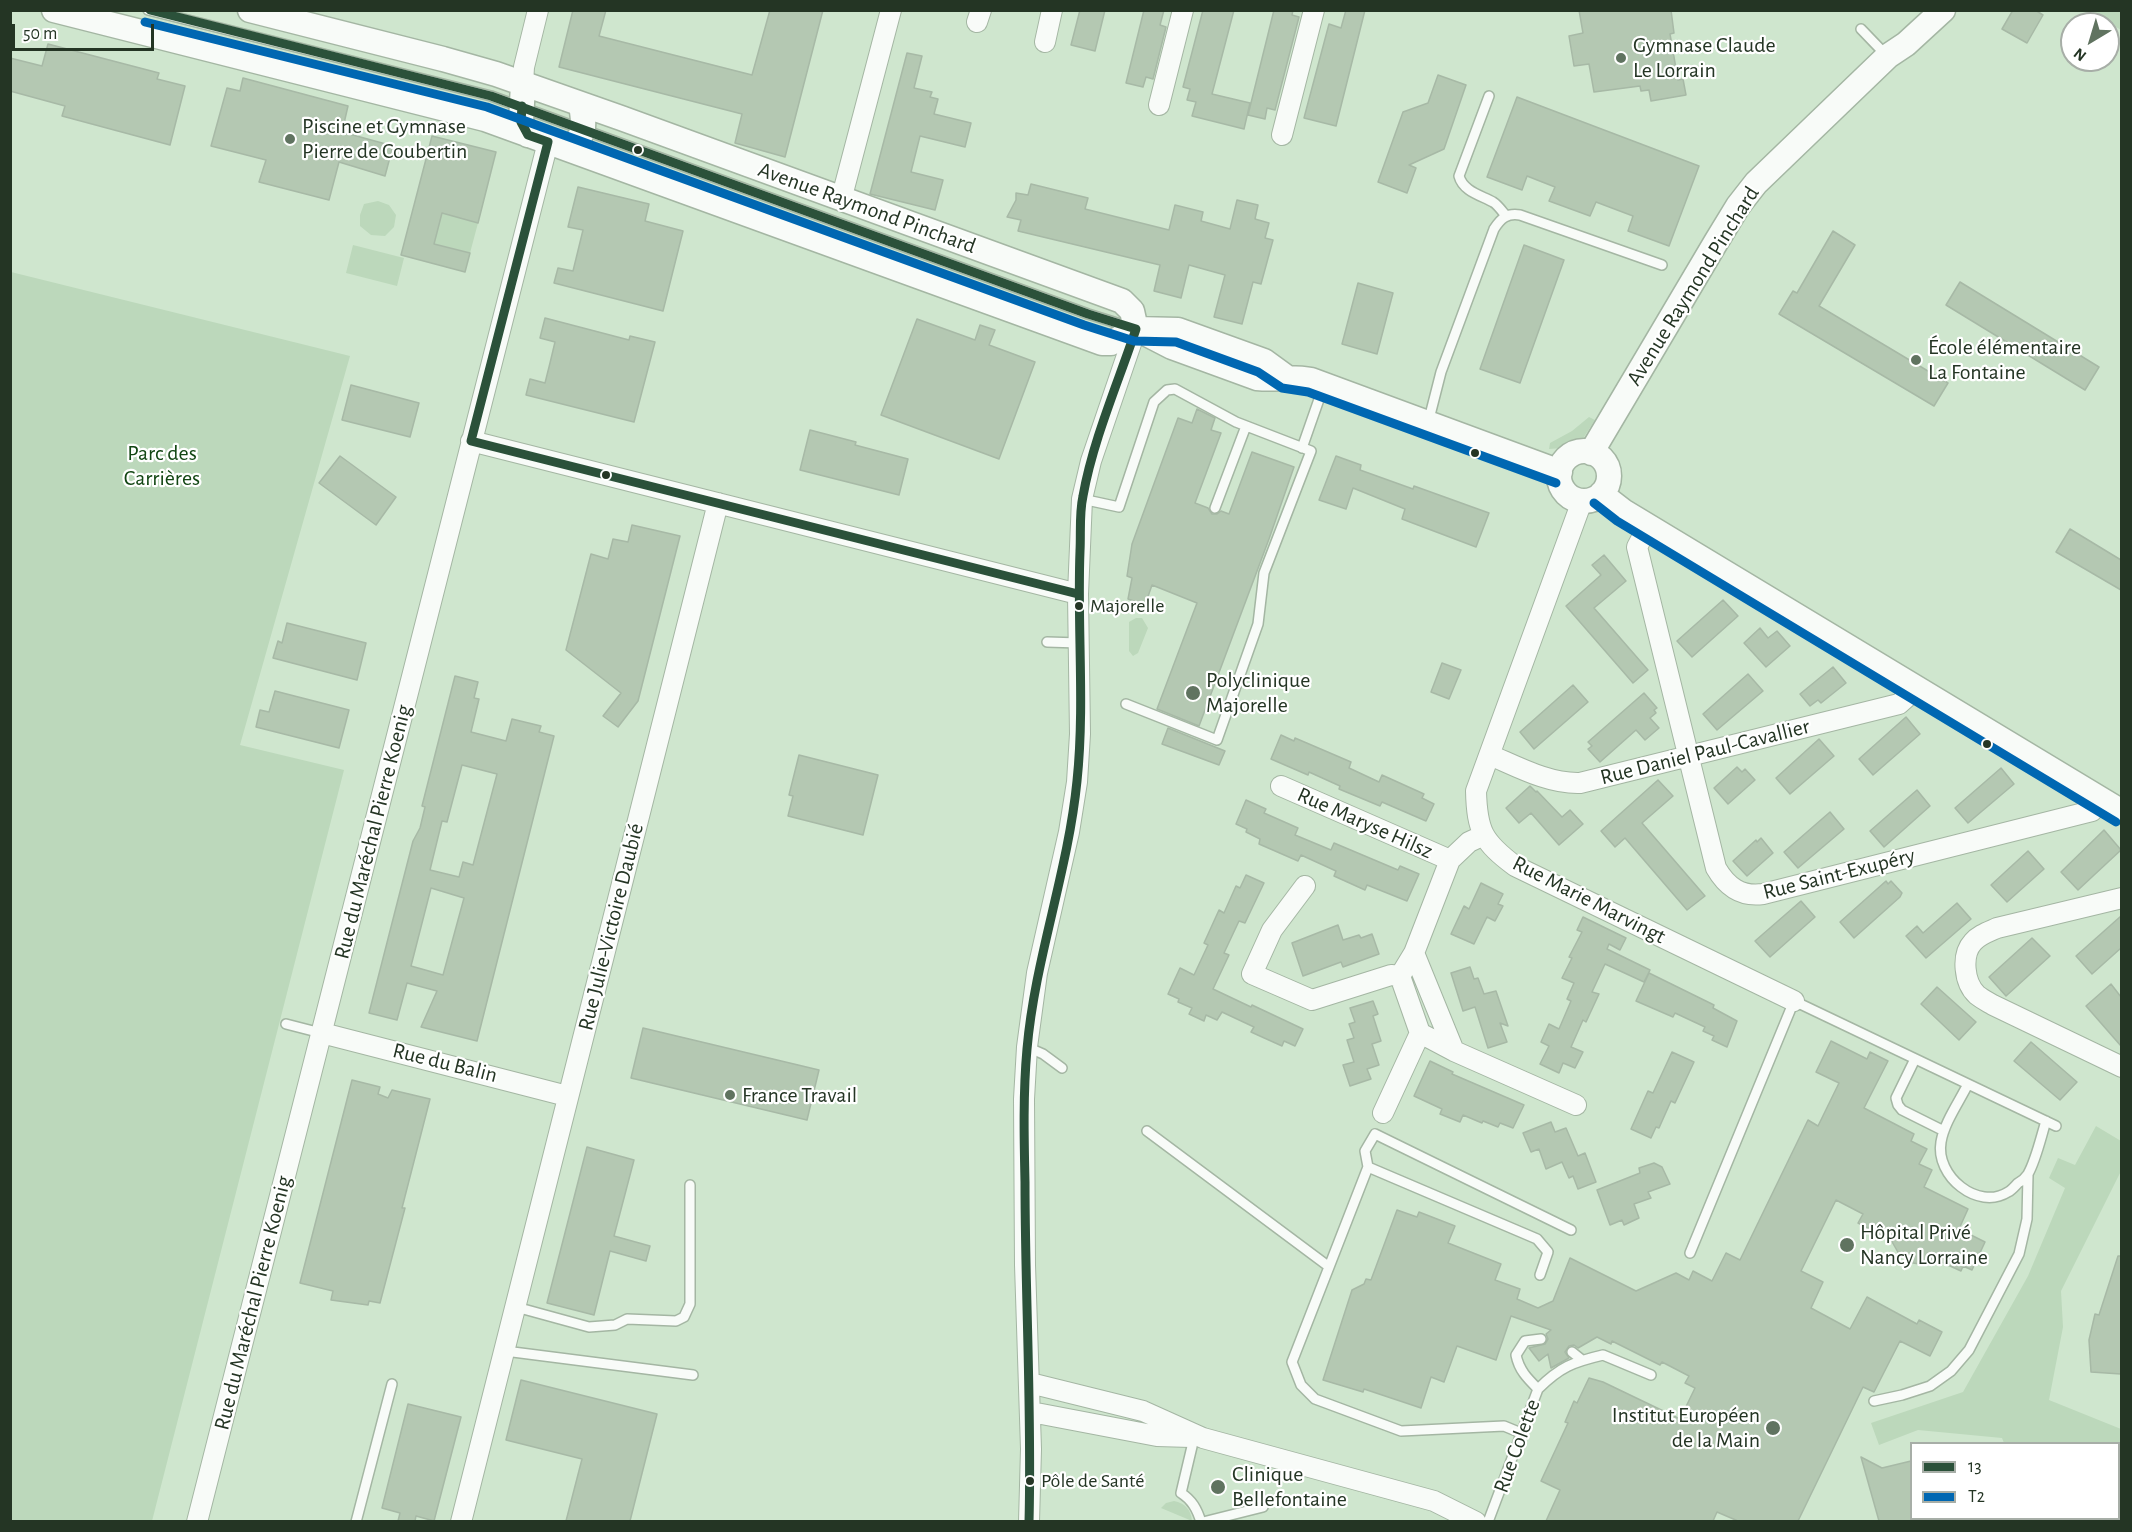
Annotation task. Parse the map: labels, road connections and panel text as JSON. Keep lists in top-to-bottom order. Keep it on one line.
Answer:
{"streets":{"street":["Avenue Raymond Pinchard","Rue Daniel Paul-Cavallier","Rue Maryse Hilsz","Rue du Maréchal Pierre Koenig","Rue Saint-Exupéry","Rue Marie Marvingt","Rue Julie-Victoire Daubié","Rue du Balin"],"lane":["Rue Colette"]},"crossings":[["Avenue Raymond Pinchard","Rue du Maréchal Pierre Koenig"],["Avenue Raymond Pinchard","Rue Marie Marvingt"],["Rue Daniel Paul-Cavallier","Rue Saint-Exupéry"],["Rue Daniel Paul-Cavallier","Rue Marie Marvingt"],["Rue du Maréchal Pierre Koenig","Rue du Balin"],["Rue Julie-Victoire Daubié","Rue du Balin"]],"parks":["Parc des Carrières"],"places":["Gymnase Claude Le Lorrain","Piscine et Gymnase Pierre de Coubertin","École élémentaire La Fontaine","Majorelle","Polyclinique Majorelle","France Travail","Hôpital Privé Nancy Lorraine","Institut Européen de la Main","Pôle de Santé","Clinique Bellefontaine"],"lines":["transit line 13","transit line T2"],"legend":["13","T2"],"scale_bar":"50 m","north":"bottom left"}
